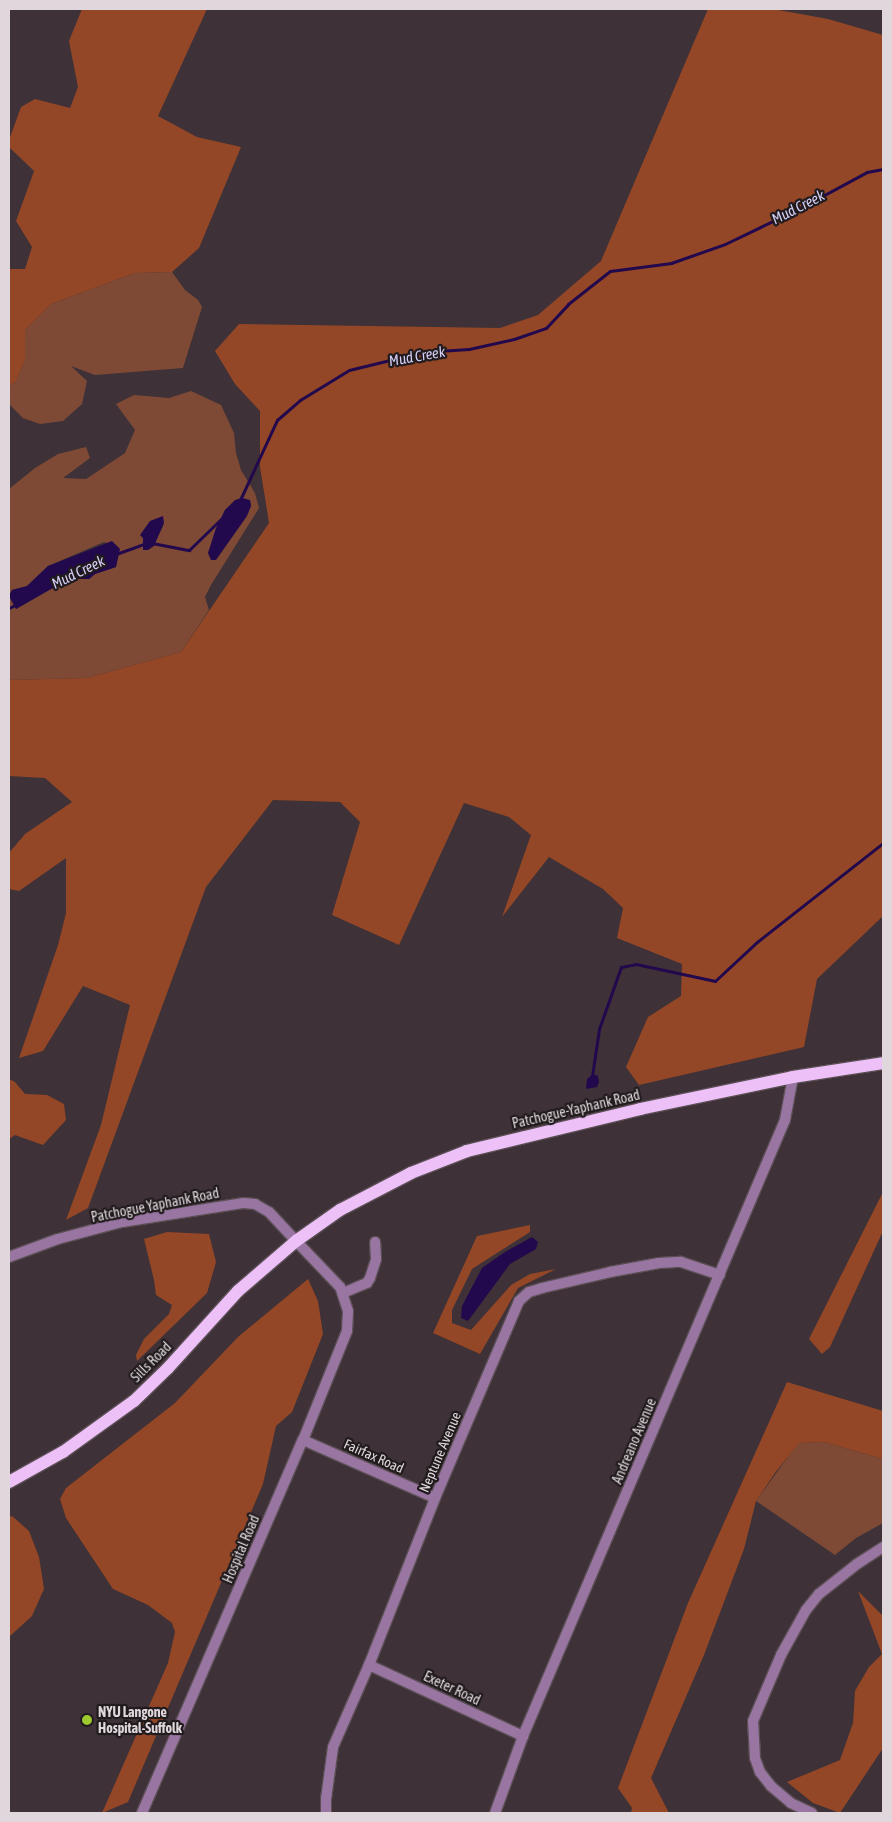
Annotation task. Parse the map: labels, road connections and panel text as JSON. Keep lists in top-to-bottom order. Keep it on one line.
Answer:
{"streets":{"main road":["Patchogue-Yaphank Road","Sills Road"],"street":["Patchogue Yaphank Road","Andreano Avenue","Neptune Avenue","Fairfax Road","Hospital Road","Exeter Road"]},"crossings":[["Patchogue-Yaphank Road","Patchogue Yaphank Road"],["Patchogue-Yaphank Road","Sills Road"],["Patchogue-Yaphank Road","Andreano Avenue"],["Patchogue-Yaphank Road","Hospital Road"],["Patchogue Yaphank Road","Sills Road"],["Patchogue Yaphank Road","Hospital Road"],["Sills Road","Hospital Road"],["Andreano Avenue","Neptune Avenue"],["Andreano Avenue","Exeter Road"],["Neptune Avenue","Fairfax Road"],["Neptune Avenue","Exeter Road"],["Fairfax Road","Hospital Road"]],"water":["Mud Creek"],"places":["NYU Langone Hospital-Suffolk"]}
